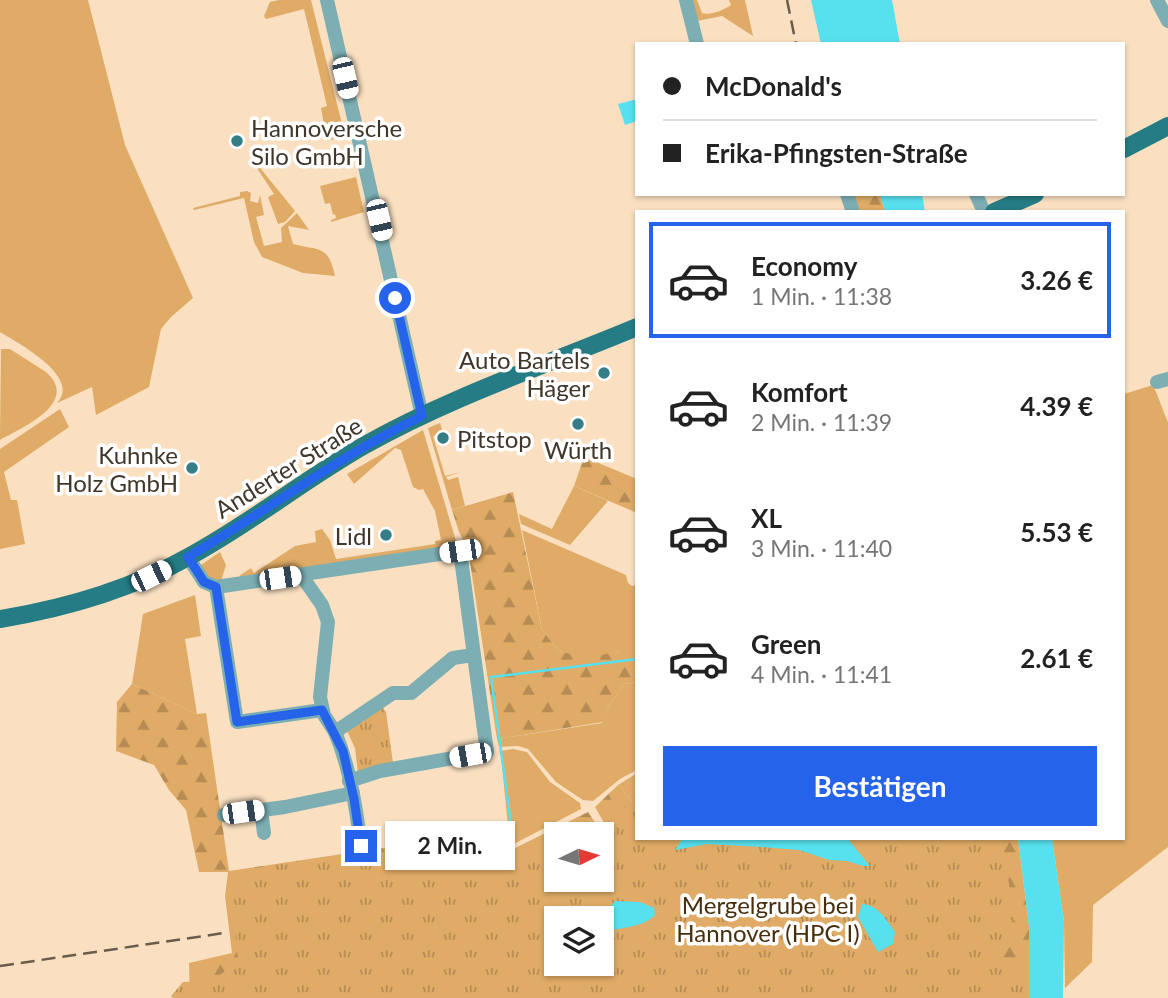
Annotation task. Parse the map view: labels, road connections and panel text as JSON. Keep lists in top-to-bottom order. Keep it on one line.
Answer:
{"streets":{"main road":["Anderter Straße"]},"parks":["Mergelgrube bei Hannover (HPC I)"],"places":["Hannoversche Silo GmbH","Auto Bartels Häger","Würth","Pitstop","Kuhnke Holz GmbH","Lidl"],"north":"right","page":{"banner":["McDonald's","Erika-Pfingsten-Straße"],"list":[{"name":"Economy","note":"1 Min. · 11:38","value":"3.26 €"},{"name":"Komfort","note":"2 Min. · 11:39","value":"4.39 €"},{"name":"XL","note":"3 Min. · 11:40","value":"5.53 €"},{"name":"Green","note":"4 Min. · 11:41","value":"2.61 €"}],"buttons":"Bestätigen","bubble":"2 Min."}}
